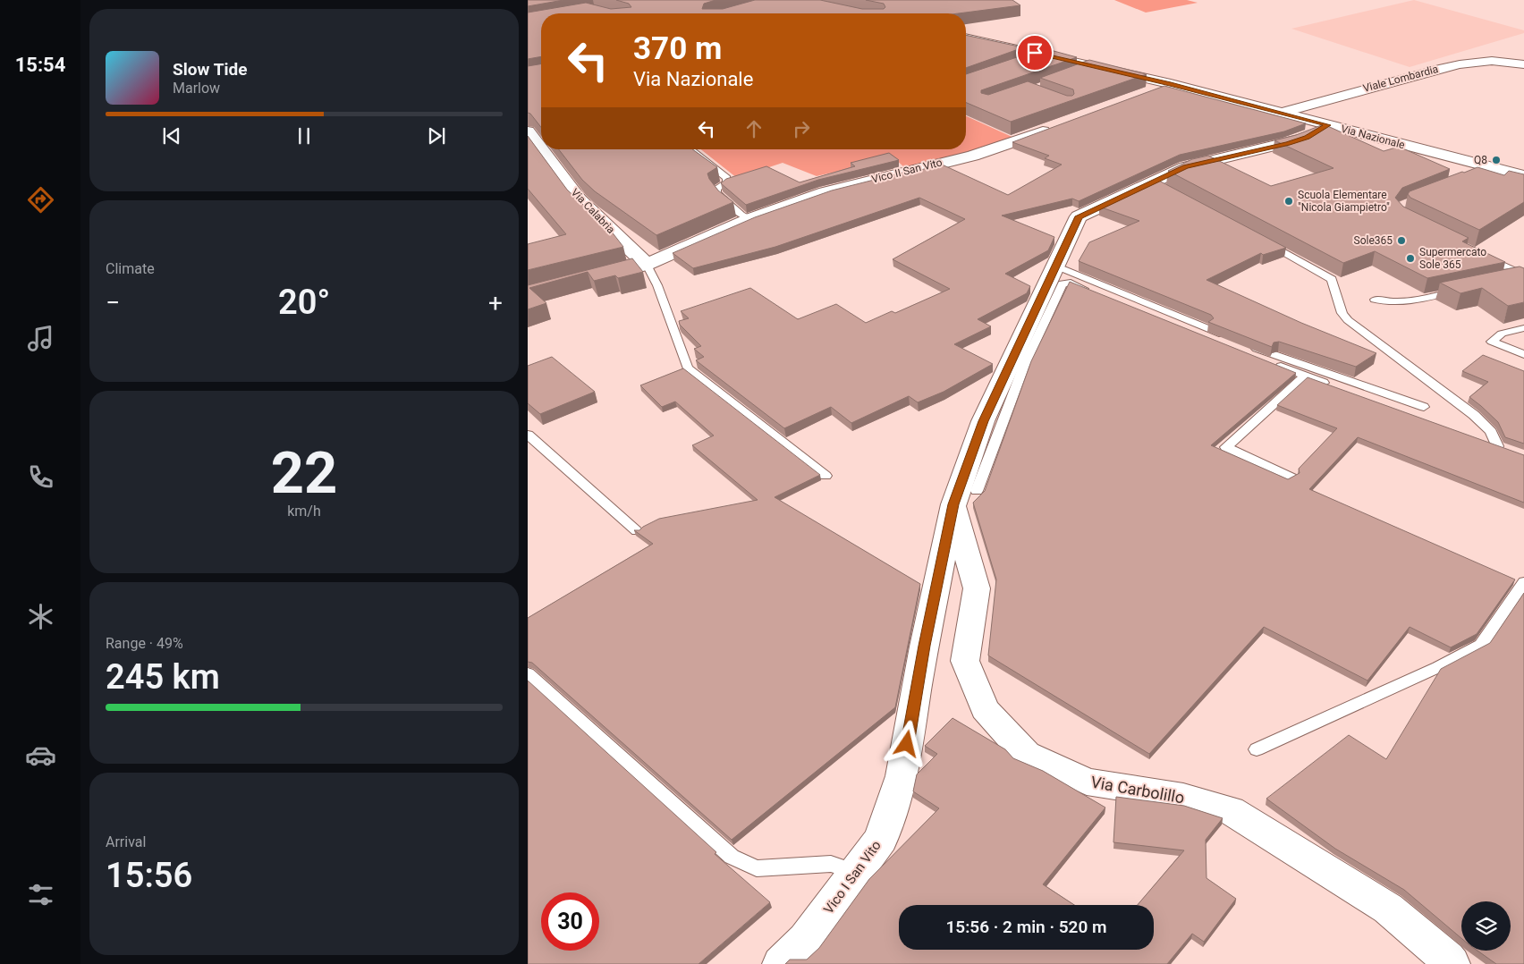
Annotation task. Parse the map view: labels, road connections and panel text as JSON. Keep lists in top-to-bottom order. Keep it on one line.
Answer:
{"streets":{"street":["Viale Lombardia","Via Nazionale","Vico II San Vito","Via Calabria","Via Carbolillo","Vico I San Vito"]},"crossings":[["Viale Lombardia","Via Nazionale"],["Via Nazionale","Vico I San Vito"],["Vico II San Vito","Via Calabria"],["Via Carbolillo","Vico I San Vito"]],"places":["Q8","Scuola Elementare \"Nicola Giampietro\"","Sole365","Supermercato Sole 365"],"page":{"tabs":"15:54","turn":["370 m","Via Nazionale"],"song":["Slow Tide","Marlow"],"tile":["Climate",["22","km/h"],["Range · 49%","245 km"],["Arrival","15:56"]],"heat":["−","20°","+"],"limit":"30","trip":"15:56 · 2 min · 520 m"}}
